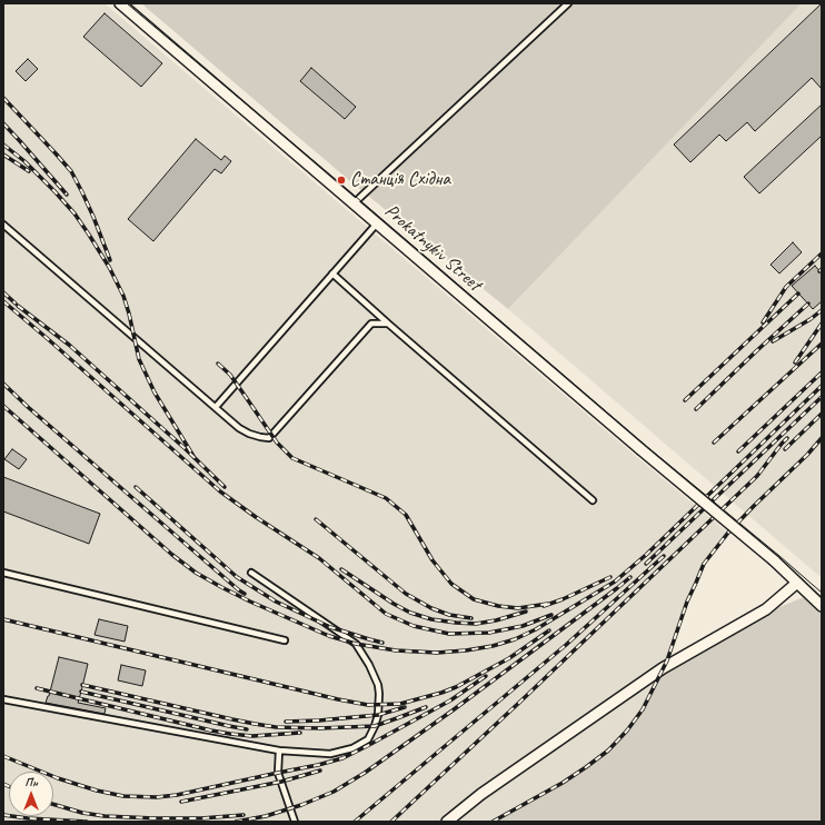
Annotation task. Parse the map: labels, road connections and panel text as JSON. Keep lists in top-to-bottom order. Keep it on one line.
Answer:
{"streets":{"street":["Prokatnykiv Street"]},"places":["Станція Східна"],"north":"top"}
